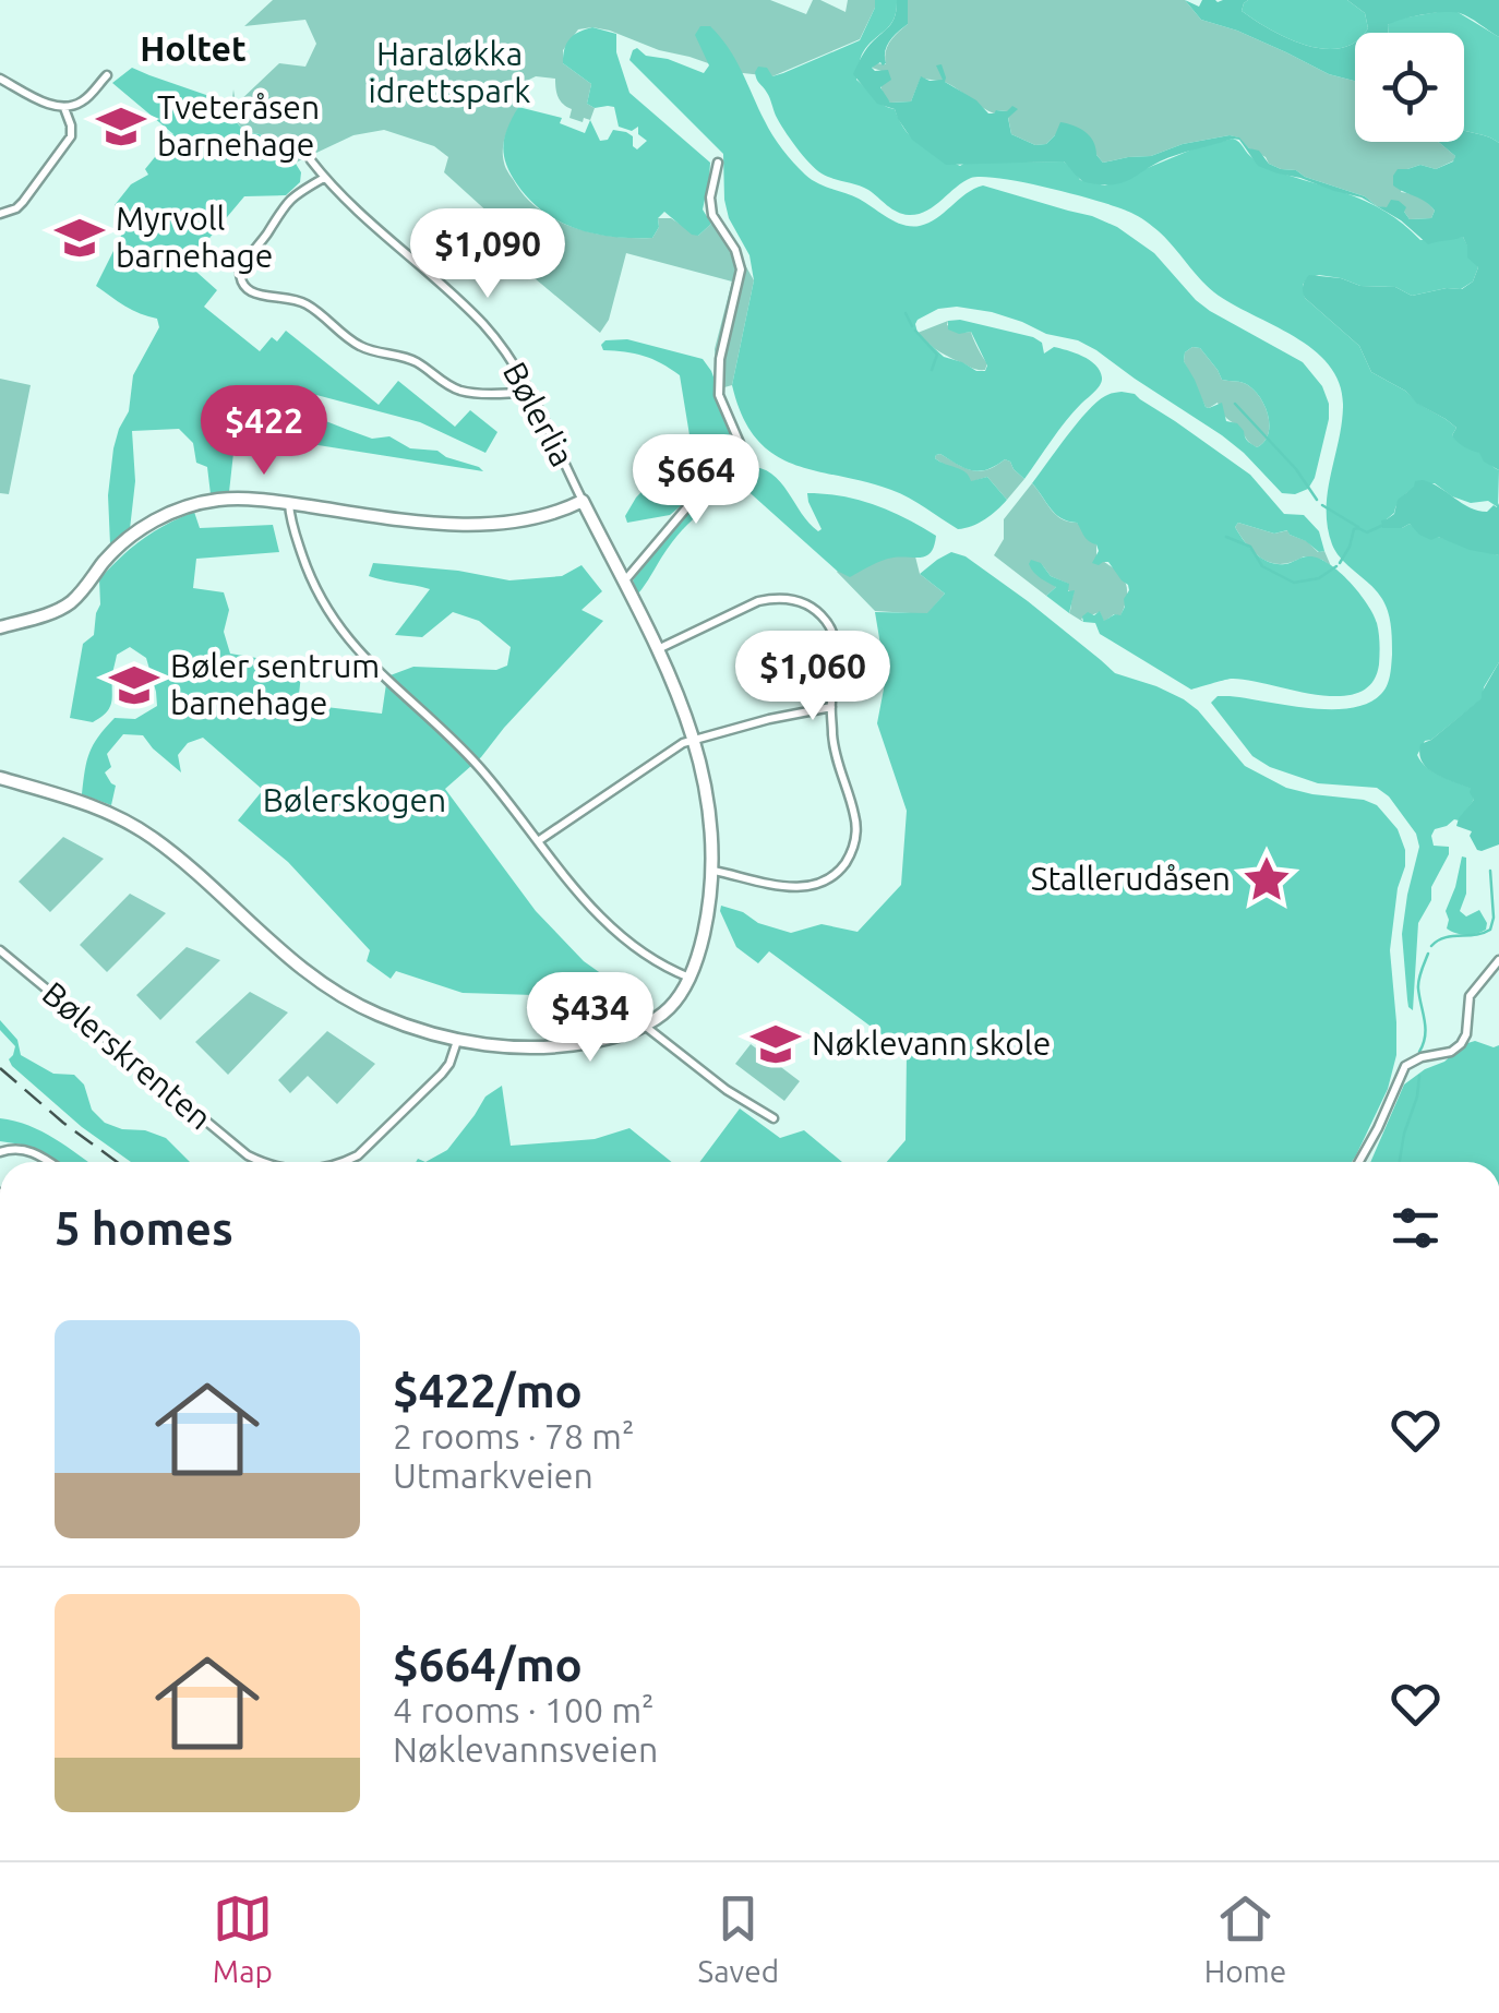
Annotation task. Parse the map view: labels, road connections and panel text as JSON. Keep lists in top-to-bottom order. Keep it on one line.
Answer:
{"streets":{"street":["Bølerlia","Bølerskrenten"]},"districts":["Holtet"],"parks":["Haraløkka idrettspark","Bølerskogen"],"places":{"school or university":["Tveteråsen barnehage","Myrvoll barnehage","Bøler sentrum barnehage","Nøklevann skole"],"place":["Stallerudåsen"]},"page":{"price":["$1,090","$422","$664","$1,060","$434"],"heading":"5 homes","list":[{"name":"$422/mo","note":"2 rooms · 78 m² · Utmarkveien"},{"name":"$664/mo","note":"4 rooms · 100 m² · Nøklevannsveien"}],"tabs":["Map","Saved","Home"]}}
